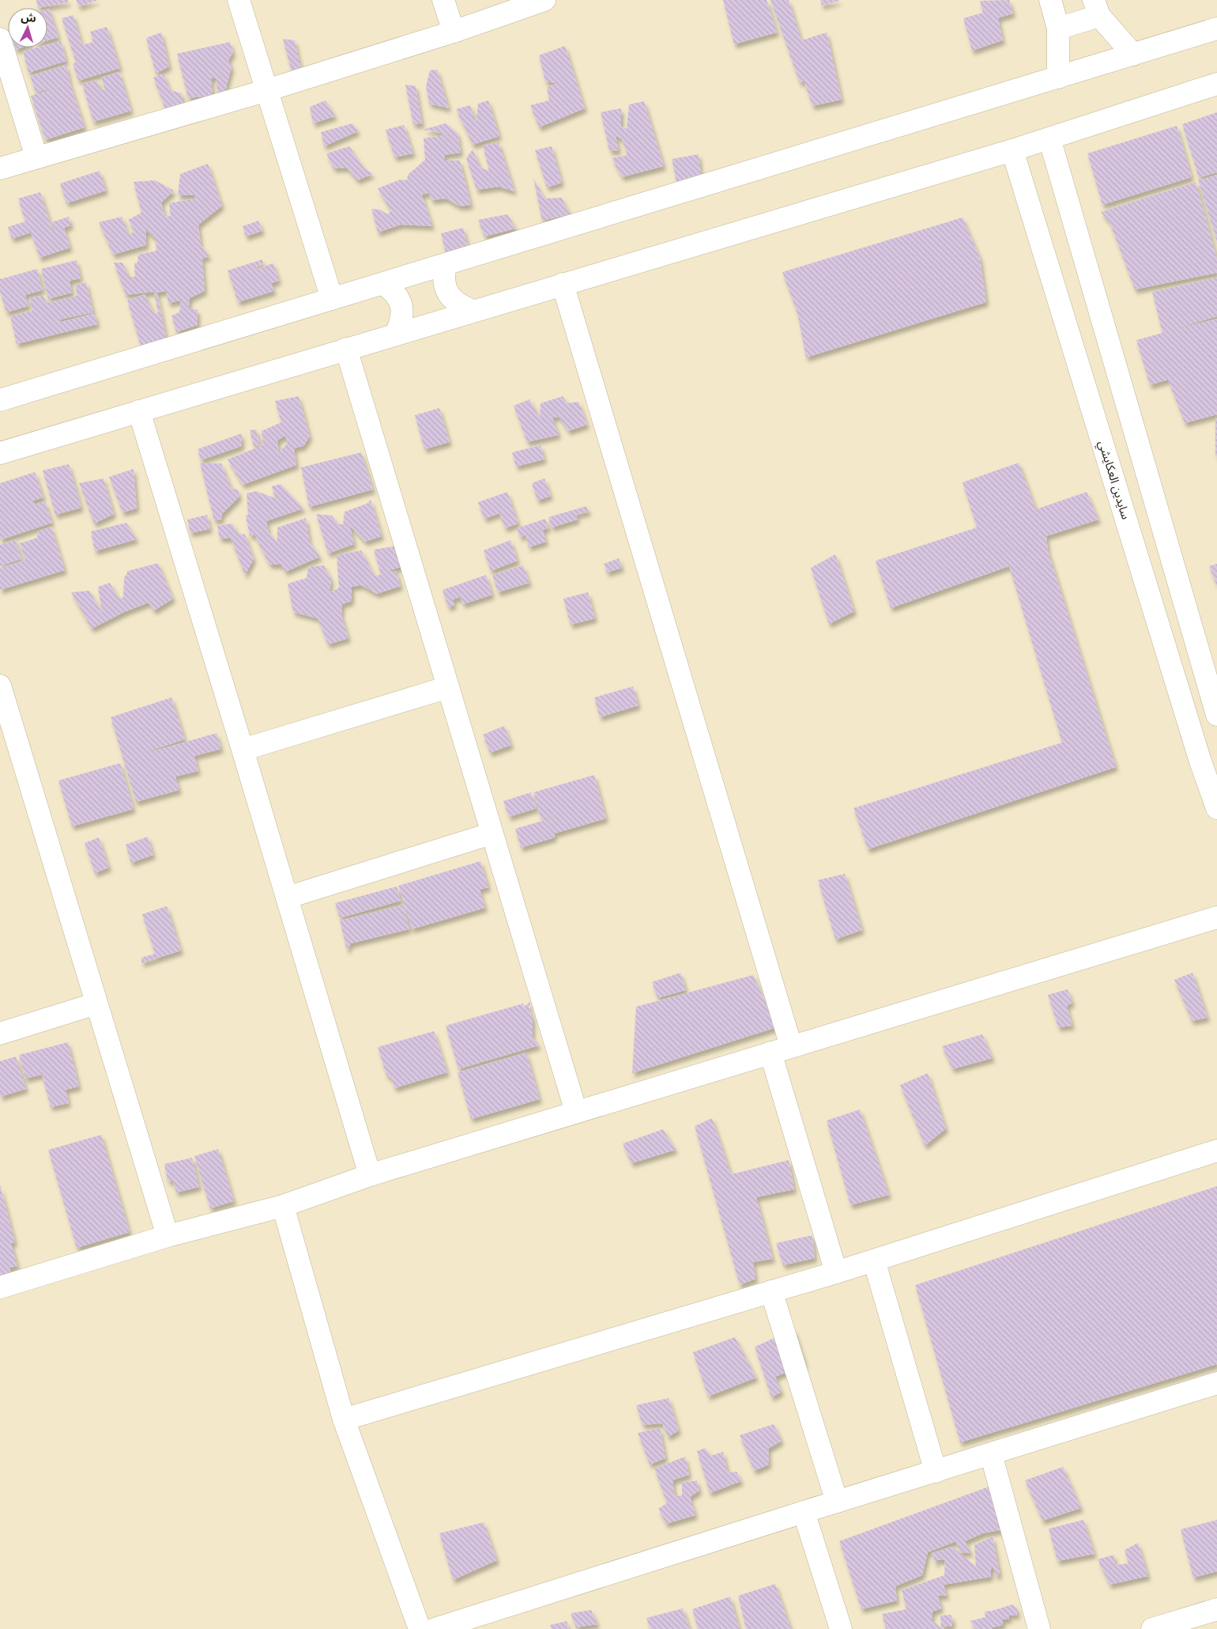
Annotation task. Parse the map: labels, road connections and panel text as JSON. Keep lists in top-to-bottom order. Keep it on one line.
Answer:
{"streets":{"street":["سايدين العكايشي"]},"north":"top"}
